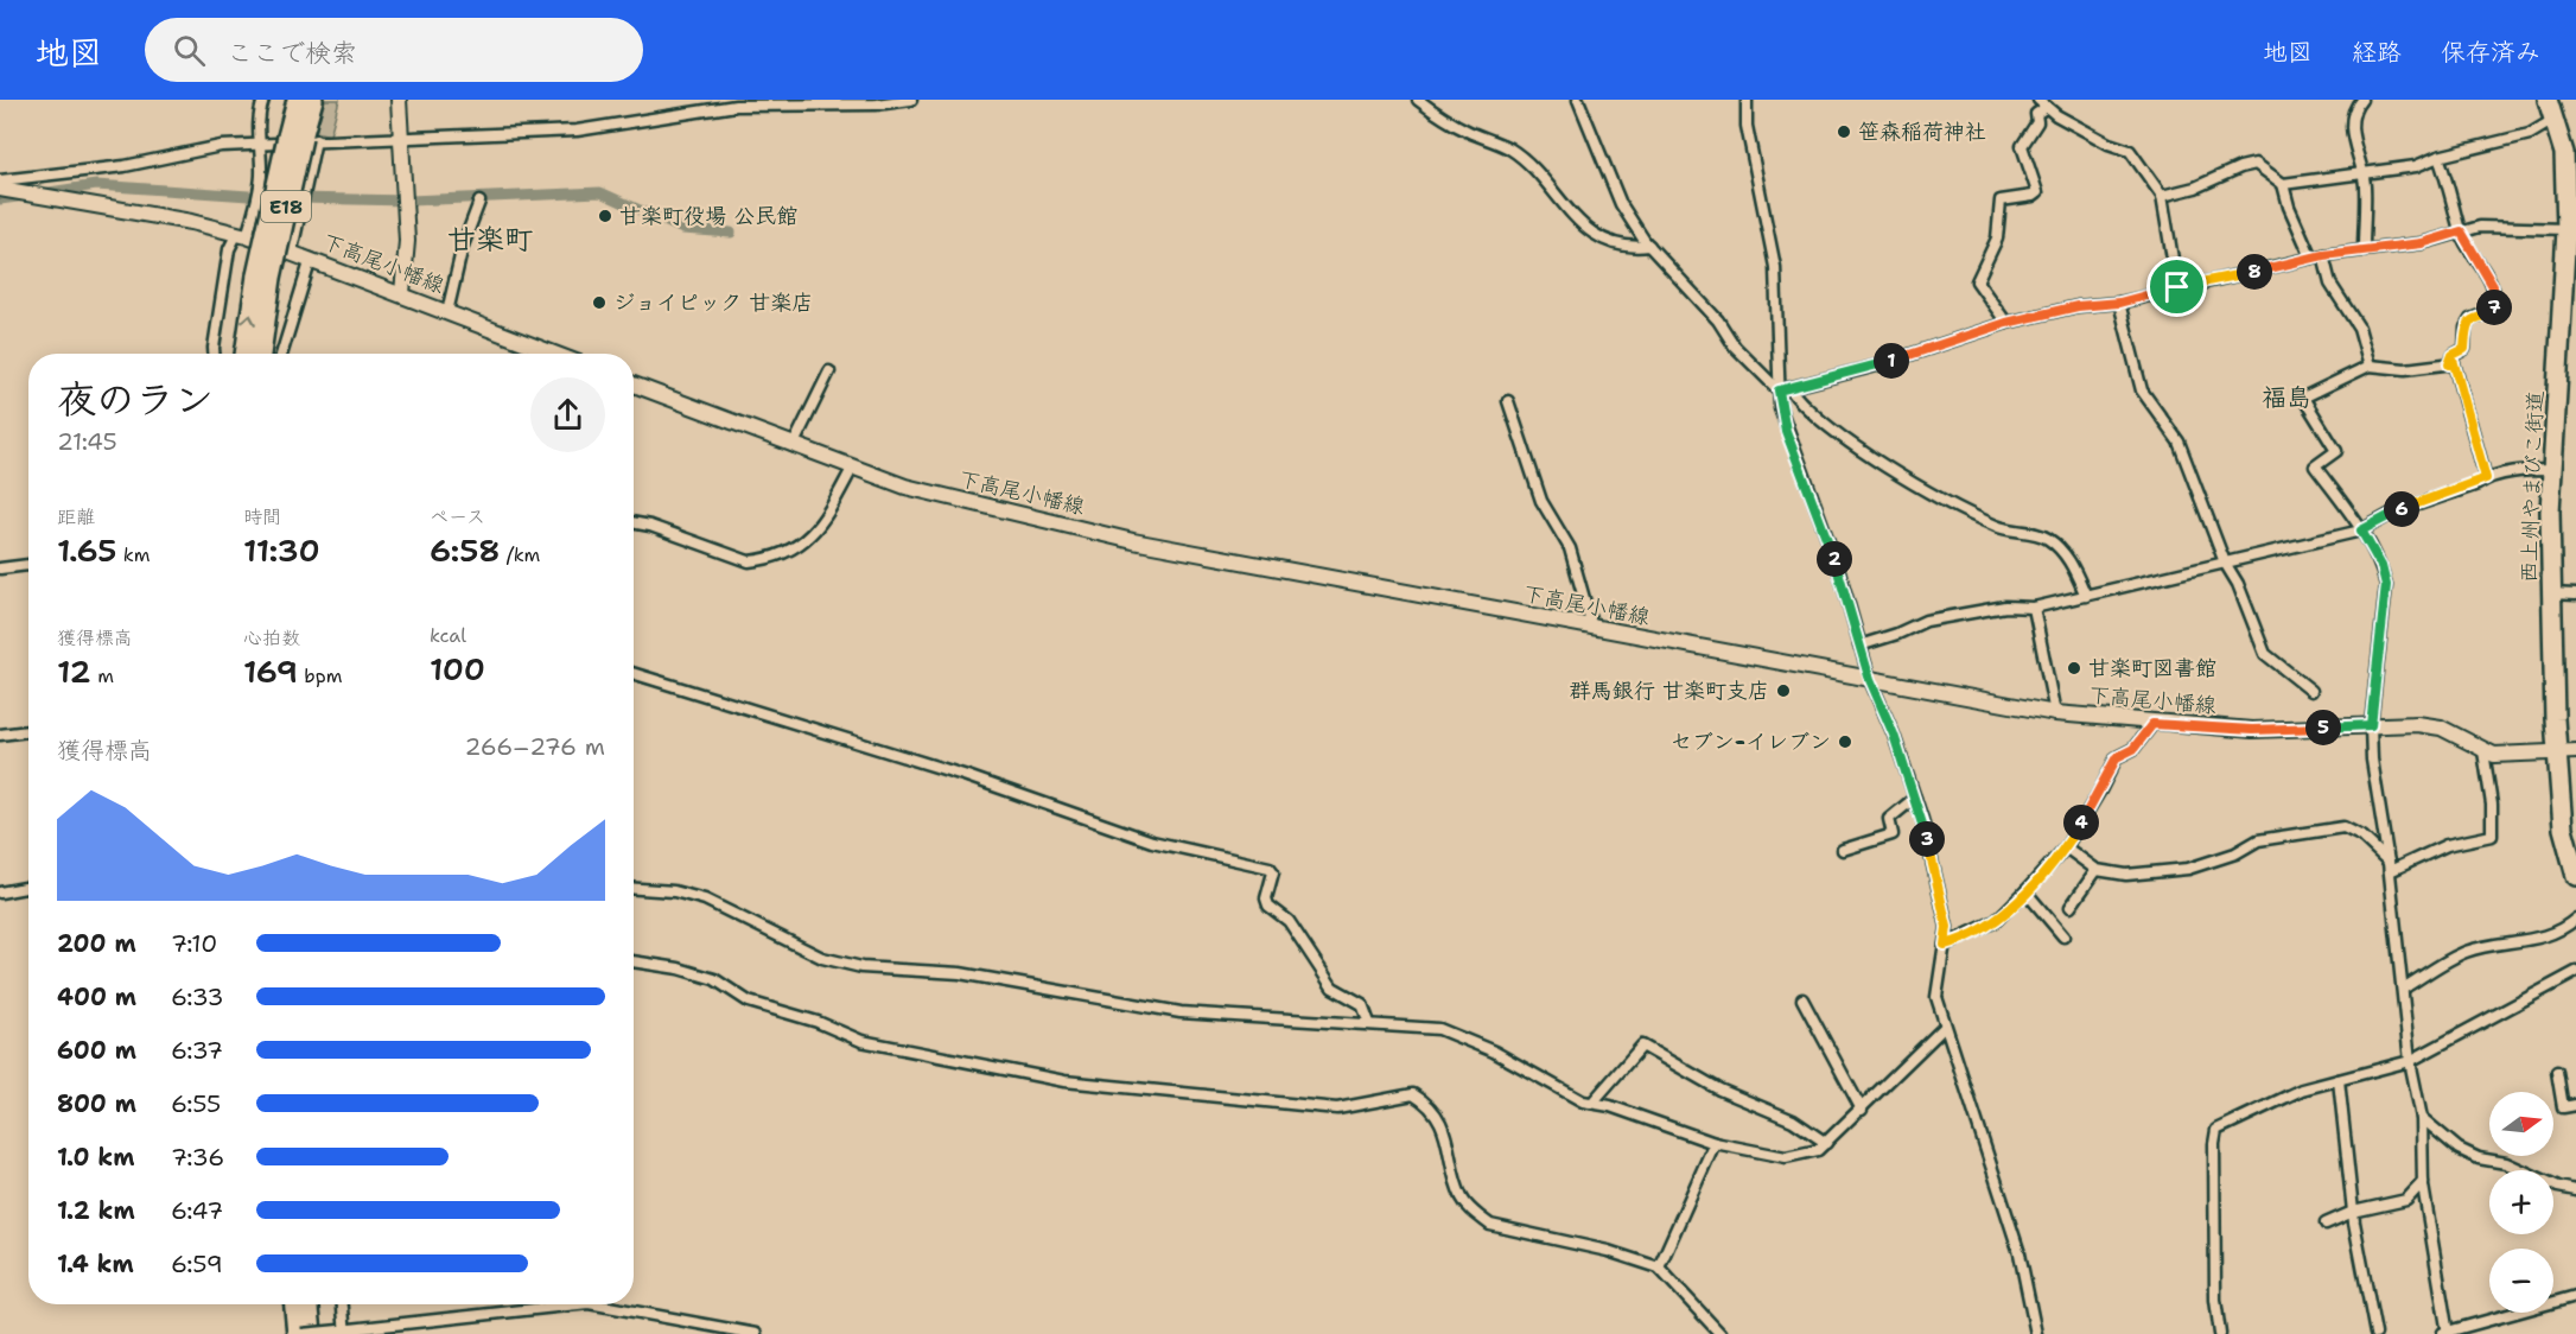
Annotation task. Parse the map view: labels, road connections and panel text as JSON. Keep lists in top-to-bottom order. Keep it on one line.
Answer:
{"streets":{"highway":["E18","西上州やまびこ街道"],"main road":["下高尾小幡線"]},"crossings":[["下高尾小幡線","西上州やまびこ街道"]],"districts":["甘楽町","福島"],"places":["笹森稲荷神社","甘楽町役場 公民館","ジョイピック 甘楽店","甘楽町図書館","群馬銀行 甘楽町支店","セブン-イレブン"],"north":"right","page":{"header":"地図","search":"ここで検索","nav":["地図","経路","保存済み"],"pins":["8","7","1","6","2","5","4","3"],"heading":["夜のラン","21:45"],"stats":[["距離","1.65 km"],["時間","11:30"],["ペース","6:58 /km"],["獲得標高","12 m"],["心拍数","169 bpm"],["kcal","100"]],"chart":["獲得標高","266–276 m"],"list":[{"name":"200 m","note":"7:10"},{"name":"400 m","note":"6:33"},{"name":"600 m","note":"6:37"},{"name":"800 m","note":"6:55"},{"name":"1.0 km","note":"7:36"},{"name":"1.2 km","note":"6:47"},{"name":"1.4 km","note":"6:59"}],"map_buttons":["+","−"]}}
